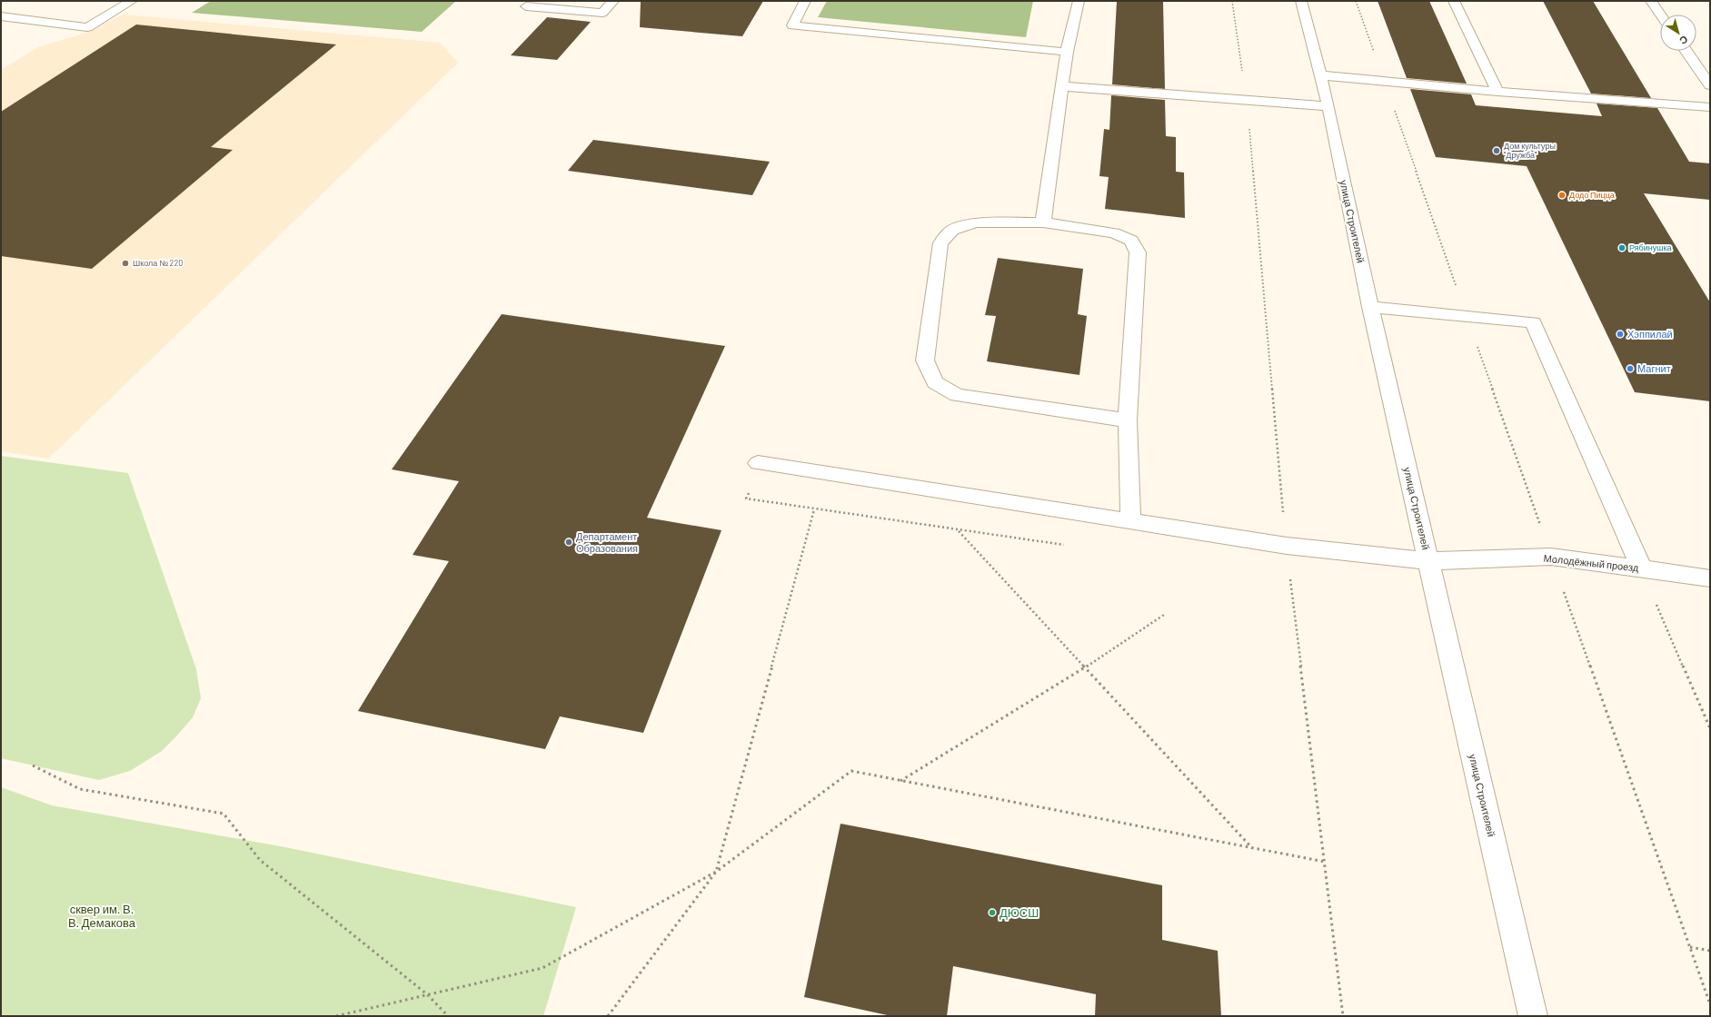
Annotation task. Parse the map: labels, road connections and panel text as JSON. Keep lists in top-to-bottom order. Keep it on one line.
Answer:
{"streets":{"street":["улица Строителей","Молодёжный проезд"]},"crossings":[["улица Строителей","Молодёжный проезд"]],"parks":["сквер им. В. В. Демакова"],"places":["Дом культуры \"Дружба\"","Додо Пицца","Рябинушка","Школа № 220","Хэппилай","Магнит","Департамент Образования","ДЮСШ"],"north":"bottom right"}
